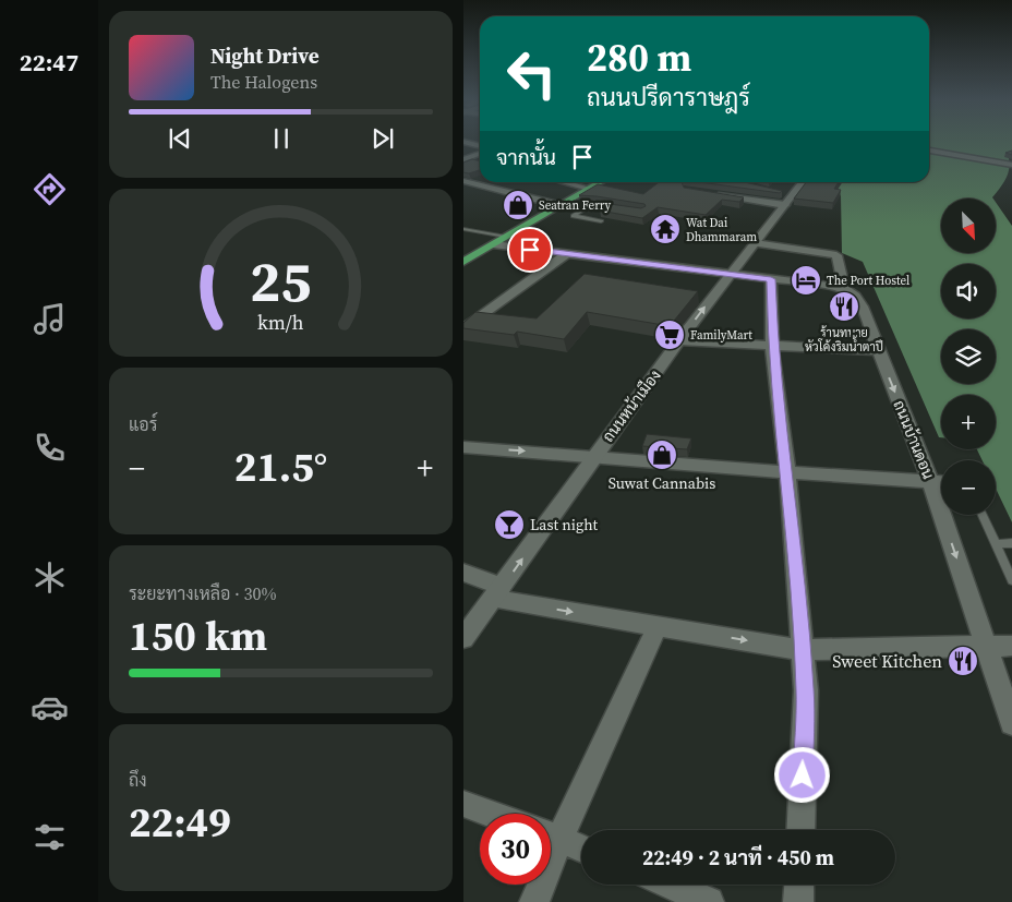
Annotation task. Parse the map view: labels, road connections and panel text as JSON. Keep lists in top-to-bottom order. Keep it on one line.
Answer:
{"streets":{"street":["ถนนหน้าเมือง","ถนนบ้านดอน"]},"one_way":["ถนนหน้าเมือง"],"places":{"shop":["Seatran Ferry","Suwat Cannabis"],"temple":["Wat Dai Dhammaram"],"hotel":["The Port Hostel"],"restaurant":["ร้านทนาย หัวโค้งริมน้ำตาปี","Sweet Kitchen"],"supermarket":["FamilyMart"],"bar":["Last night"]},"north":"bottom right","page":{"tabs":"22:47","turn":["280 m","ถนนปรีดาราษฎร์"],"song":["Night Drive","The Halogens"],"then":"จากนั้น","map_buttons":["+","−"],"tile":["แอร์",["ระยะทางเหลือ · 30%","150 km"],["ถึง","22:49"]],"heat":["−","21.5°","+"],"limit":"30","trip":"22:49 · 2 นาที · 450 m","gauge":["25","km/h"]}}
